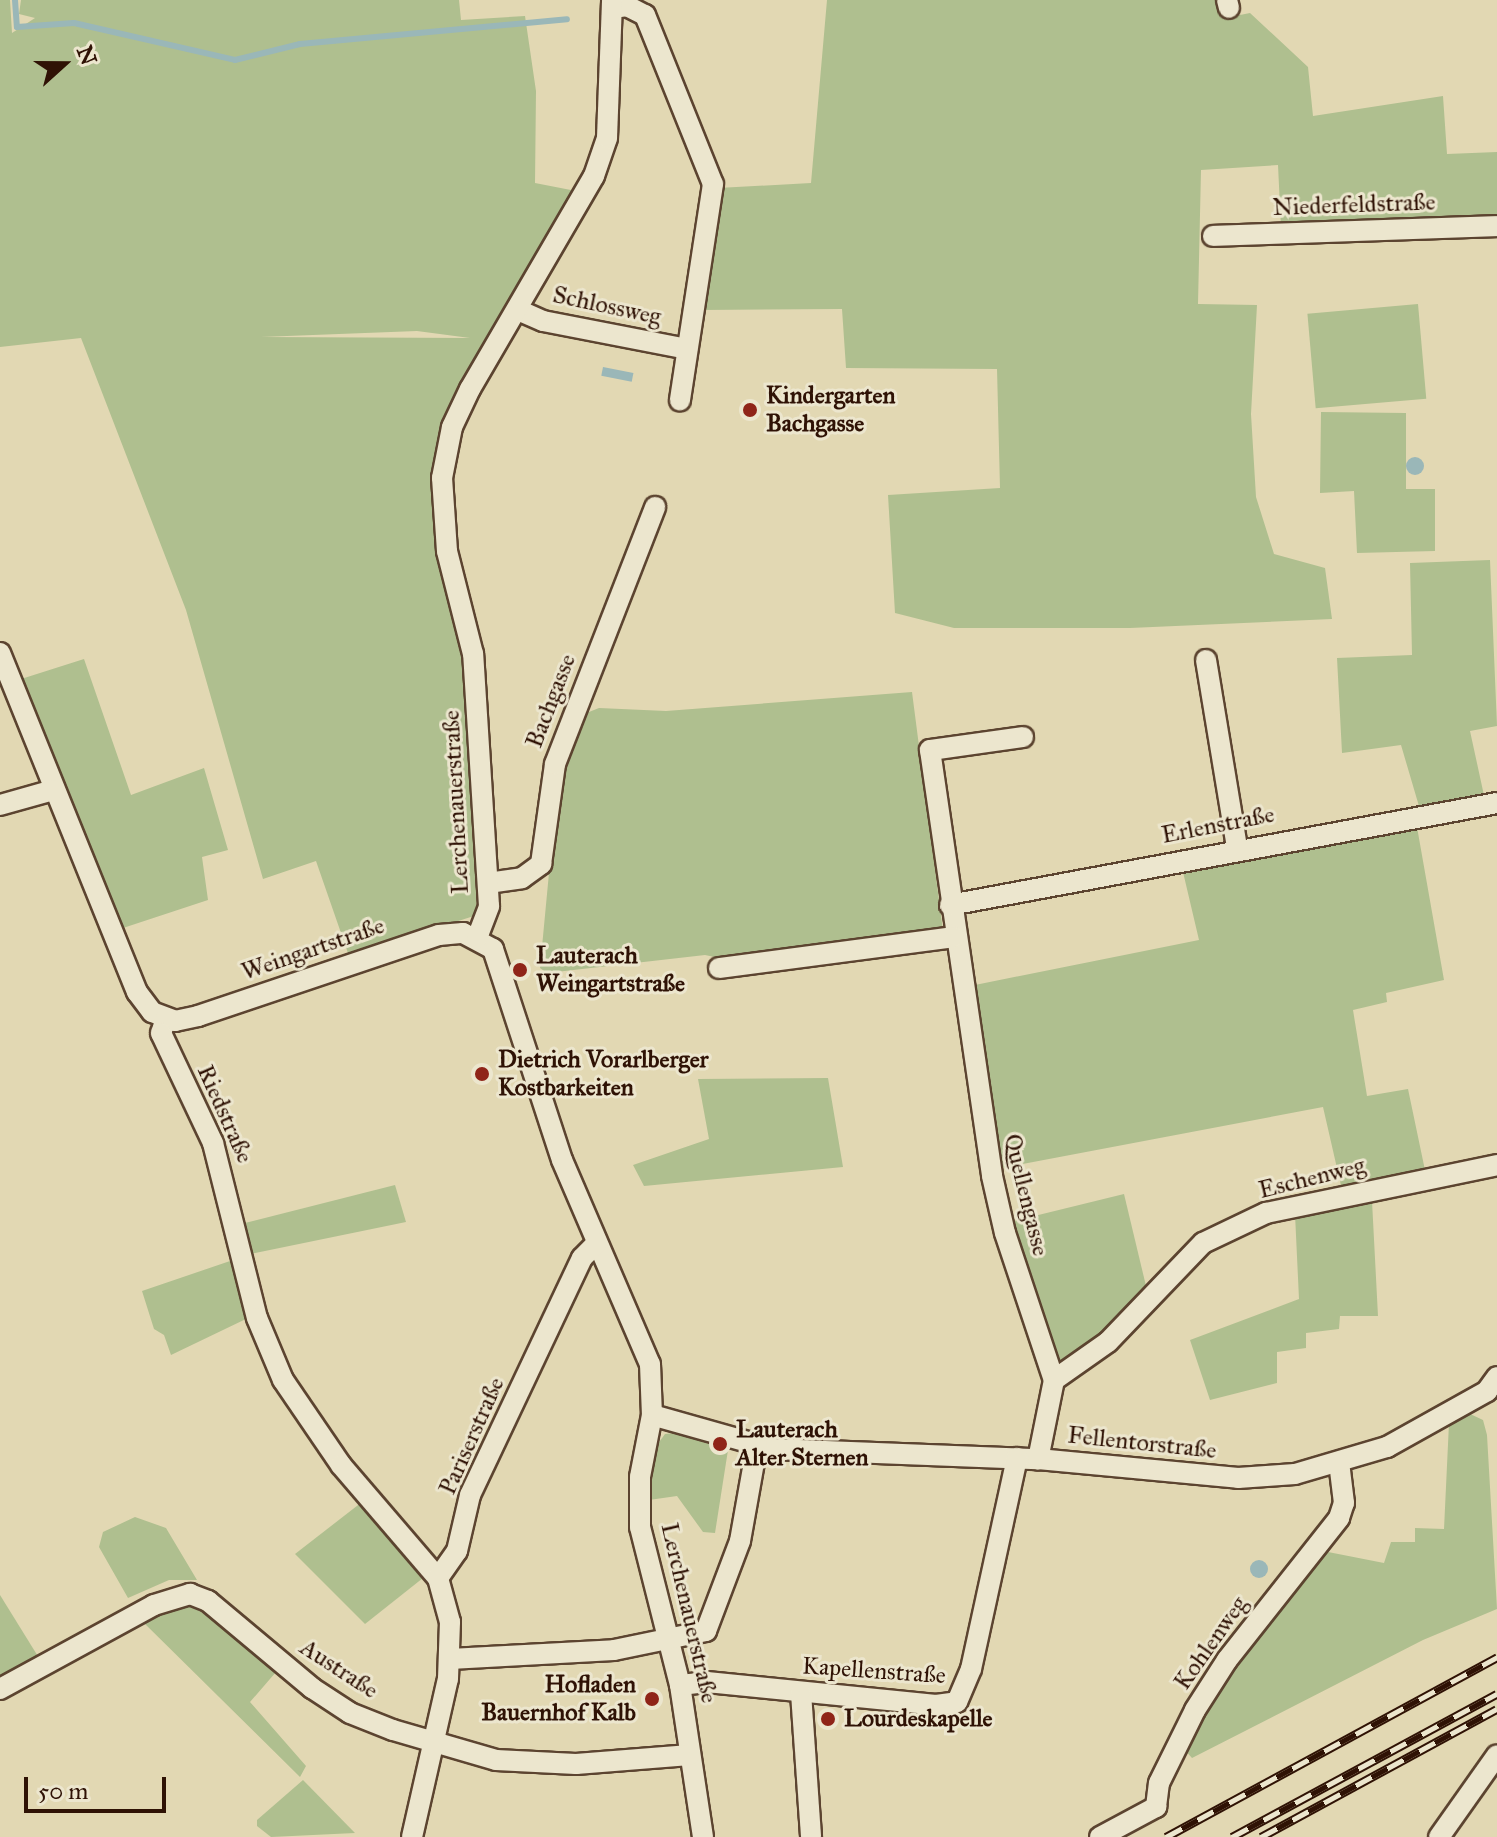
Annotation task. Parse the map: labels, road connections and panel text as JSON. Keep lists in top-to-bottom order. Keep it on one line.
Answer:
{"streets":{"street":["Niederfeldstraße","Schlossweg","Bachgasse","Lerchenauerstraße","Erlenstraße","Weingartstraße","Riedstraße","Eschenweg","Quellengasse","Pariserstraße","Fellentorstraße","Kohlenweg","Austraße","Kapellenstraße"]},"crossings":[["Schlossweg","Lerchenauerstraße"],["Bachgasse","Lerchenauerstraße"],["Lerchenauerstraße","Weingartstraße"],["Lerchenauerstraße","Pariserstraße"],["Lerchenauerstraße","Fellentorstraße"],["Lerchenauerstraße","Austraße"],["Lerchenauerstraße","Kapellenstraße"],["Erlenstraße","Quellengasse"],["Weingartstraße","Riedstraße"],["Riedstraße","Pariserstraße"],["Eschenweg","Quellengasse"],["Quellengasse","Fellentorstraße"],["Quellengasse","Kapellenstraße"],["Fellentorstraße","Kohlenweg"],["Fellentorstraße","Kapellenstraße"]],"places":["Kindergarten Bachgasse","Lauterach Weingartstraße","Dietrich Vorarlberger Kostbarkeiten","Lauterach Alter Sternen","Hofladen Bauernhof Kalb","Lourdeskapelle"],"scale_bar":"50 m","north":"right"}
